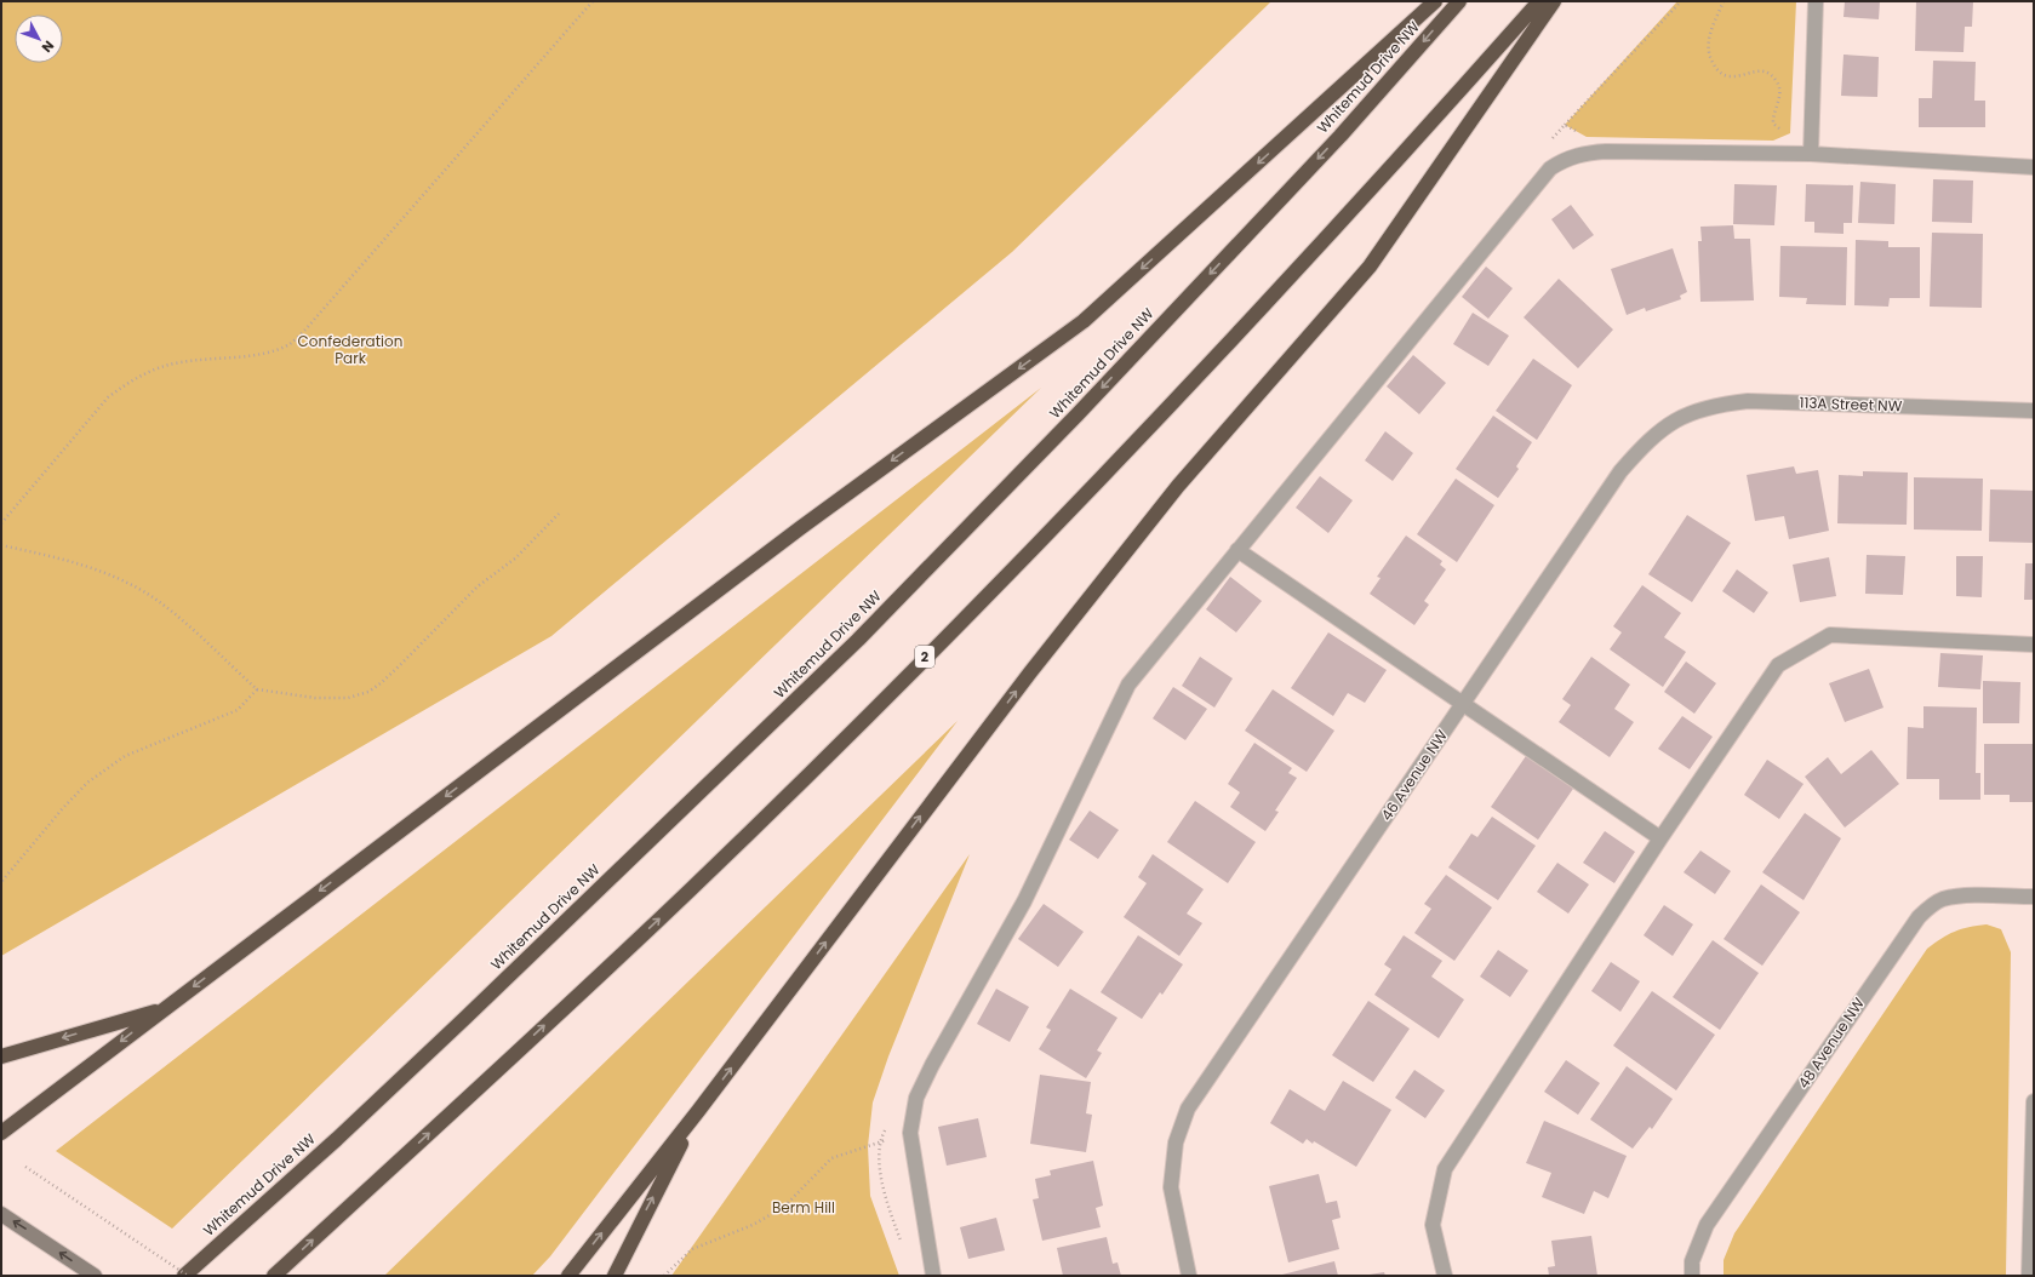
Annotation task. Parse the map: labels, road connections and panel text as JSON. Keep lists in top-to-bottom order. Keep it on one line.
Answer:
{"streets":{"highway":["Whitemud Drive NW","2"],"street":["113A Street NW","46 Avenue NW","48 Avenue NW"]},"crossings":[["113A Street NW","46 Avenue NW"]],"parks":["Confederation Park","Berm Hill"],"north":"bottom right"}
